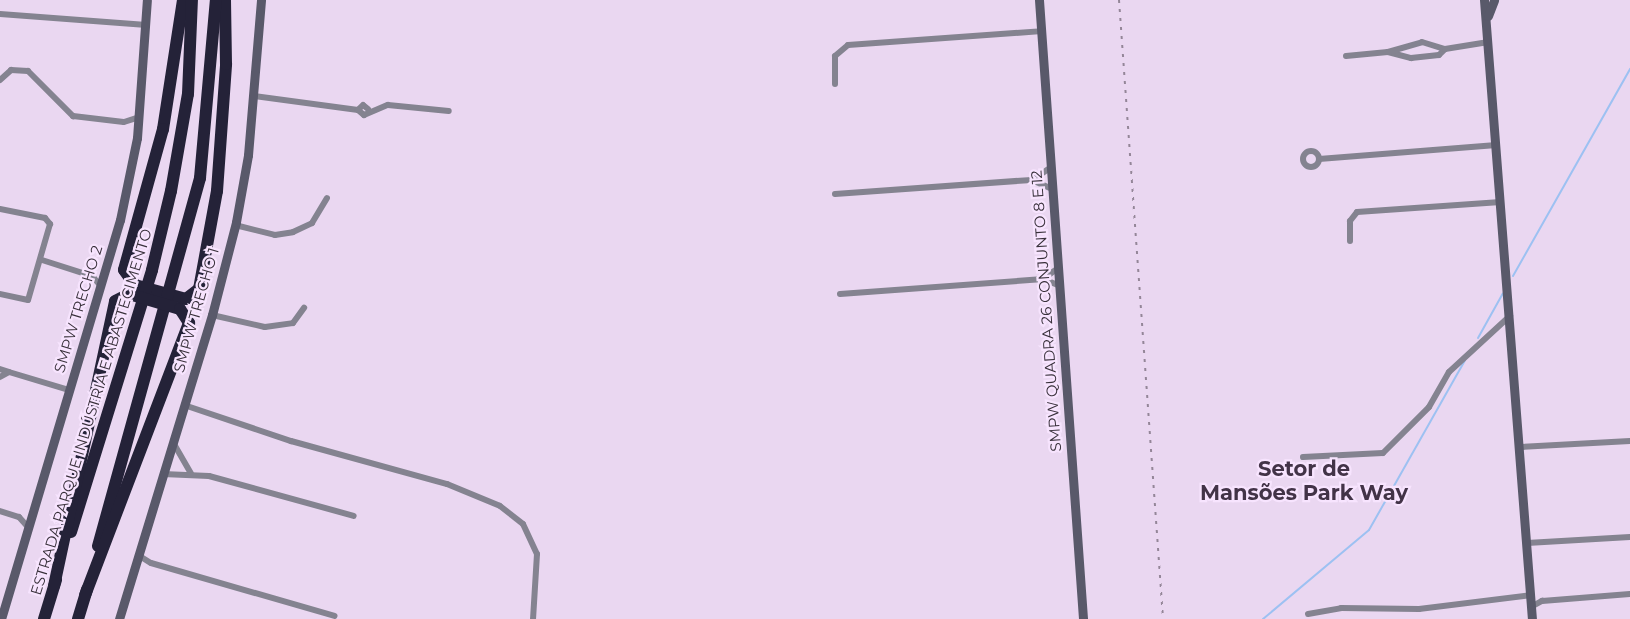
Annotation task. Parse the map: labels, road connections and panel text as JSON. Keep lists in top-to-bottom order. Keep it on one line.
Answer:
{"streets":{"highway":["ESTRADA PARQUE INDÚSTRIA E ABASTECIMENTO"],"street":["SMPW TRECHO 2","SMPW TRECHO 1","SMPW QUADRA 26 CONJUNTO 8 E 12"]},"districts":["Setor de Mansões Park Way"]}
